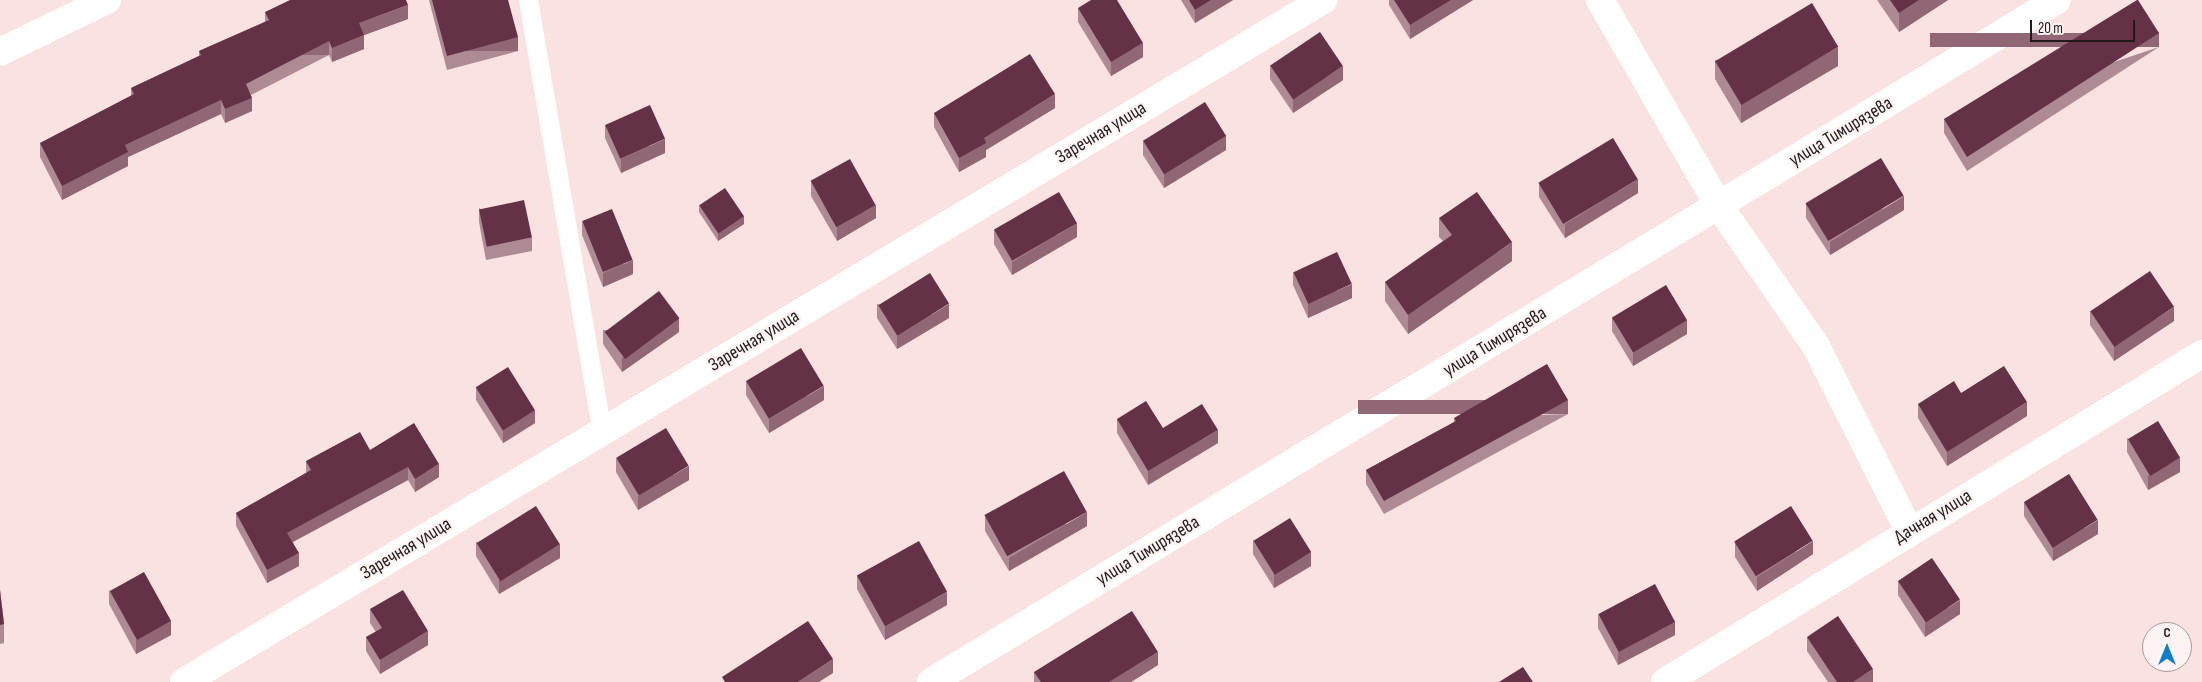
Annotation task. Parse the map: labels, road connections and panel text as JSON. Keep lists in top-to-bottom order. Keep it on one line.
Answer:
{"streets":{"street":["улица Тимирязева","Заречная улица","Дачная улица"]},"scale_bar":"20 m","north":"top"}
